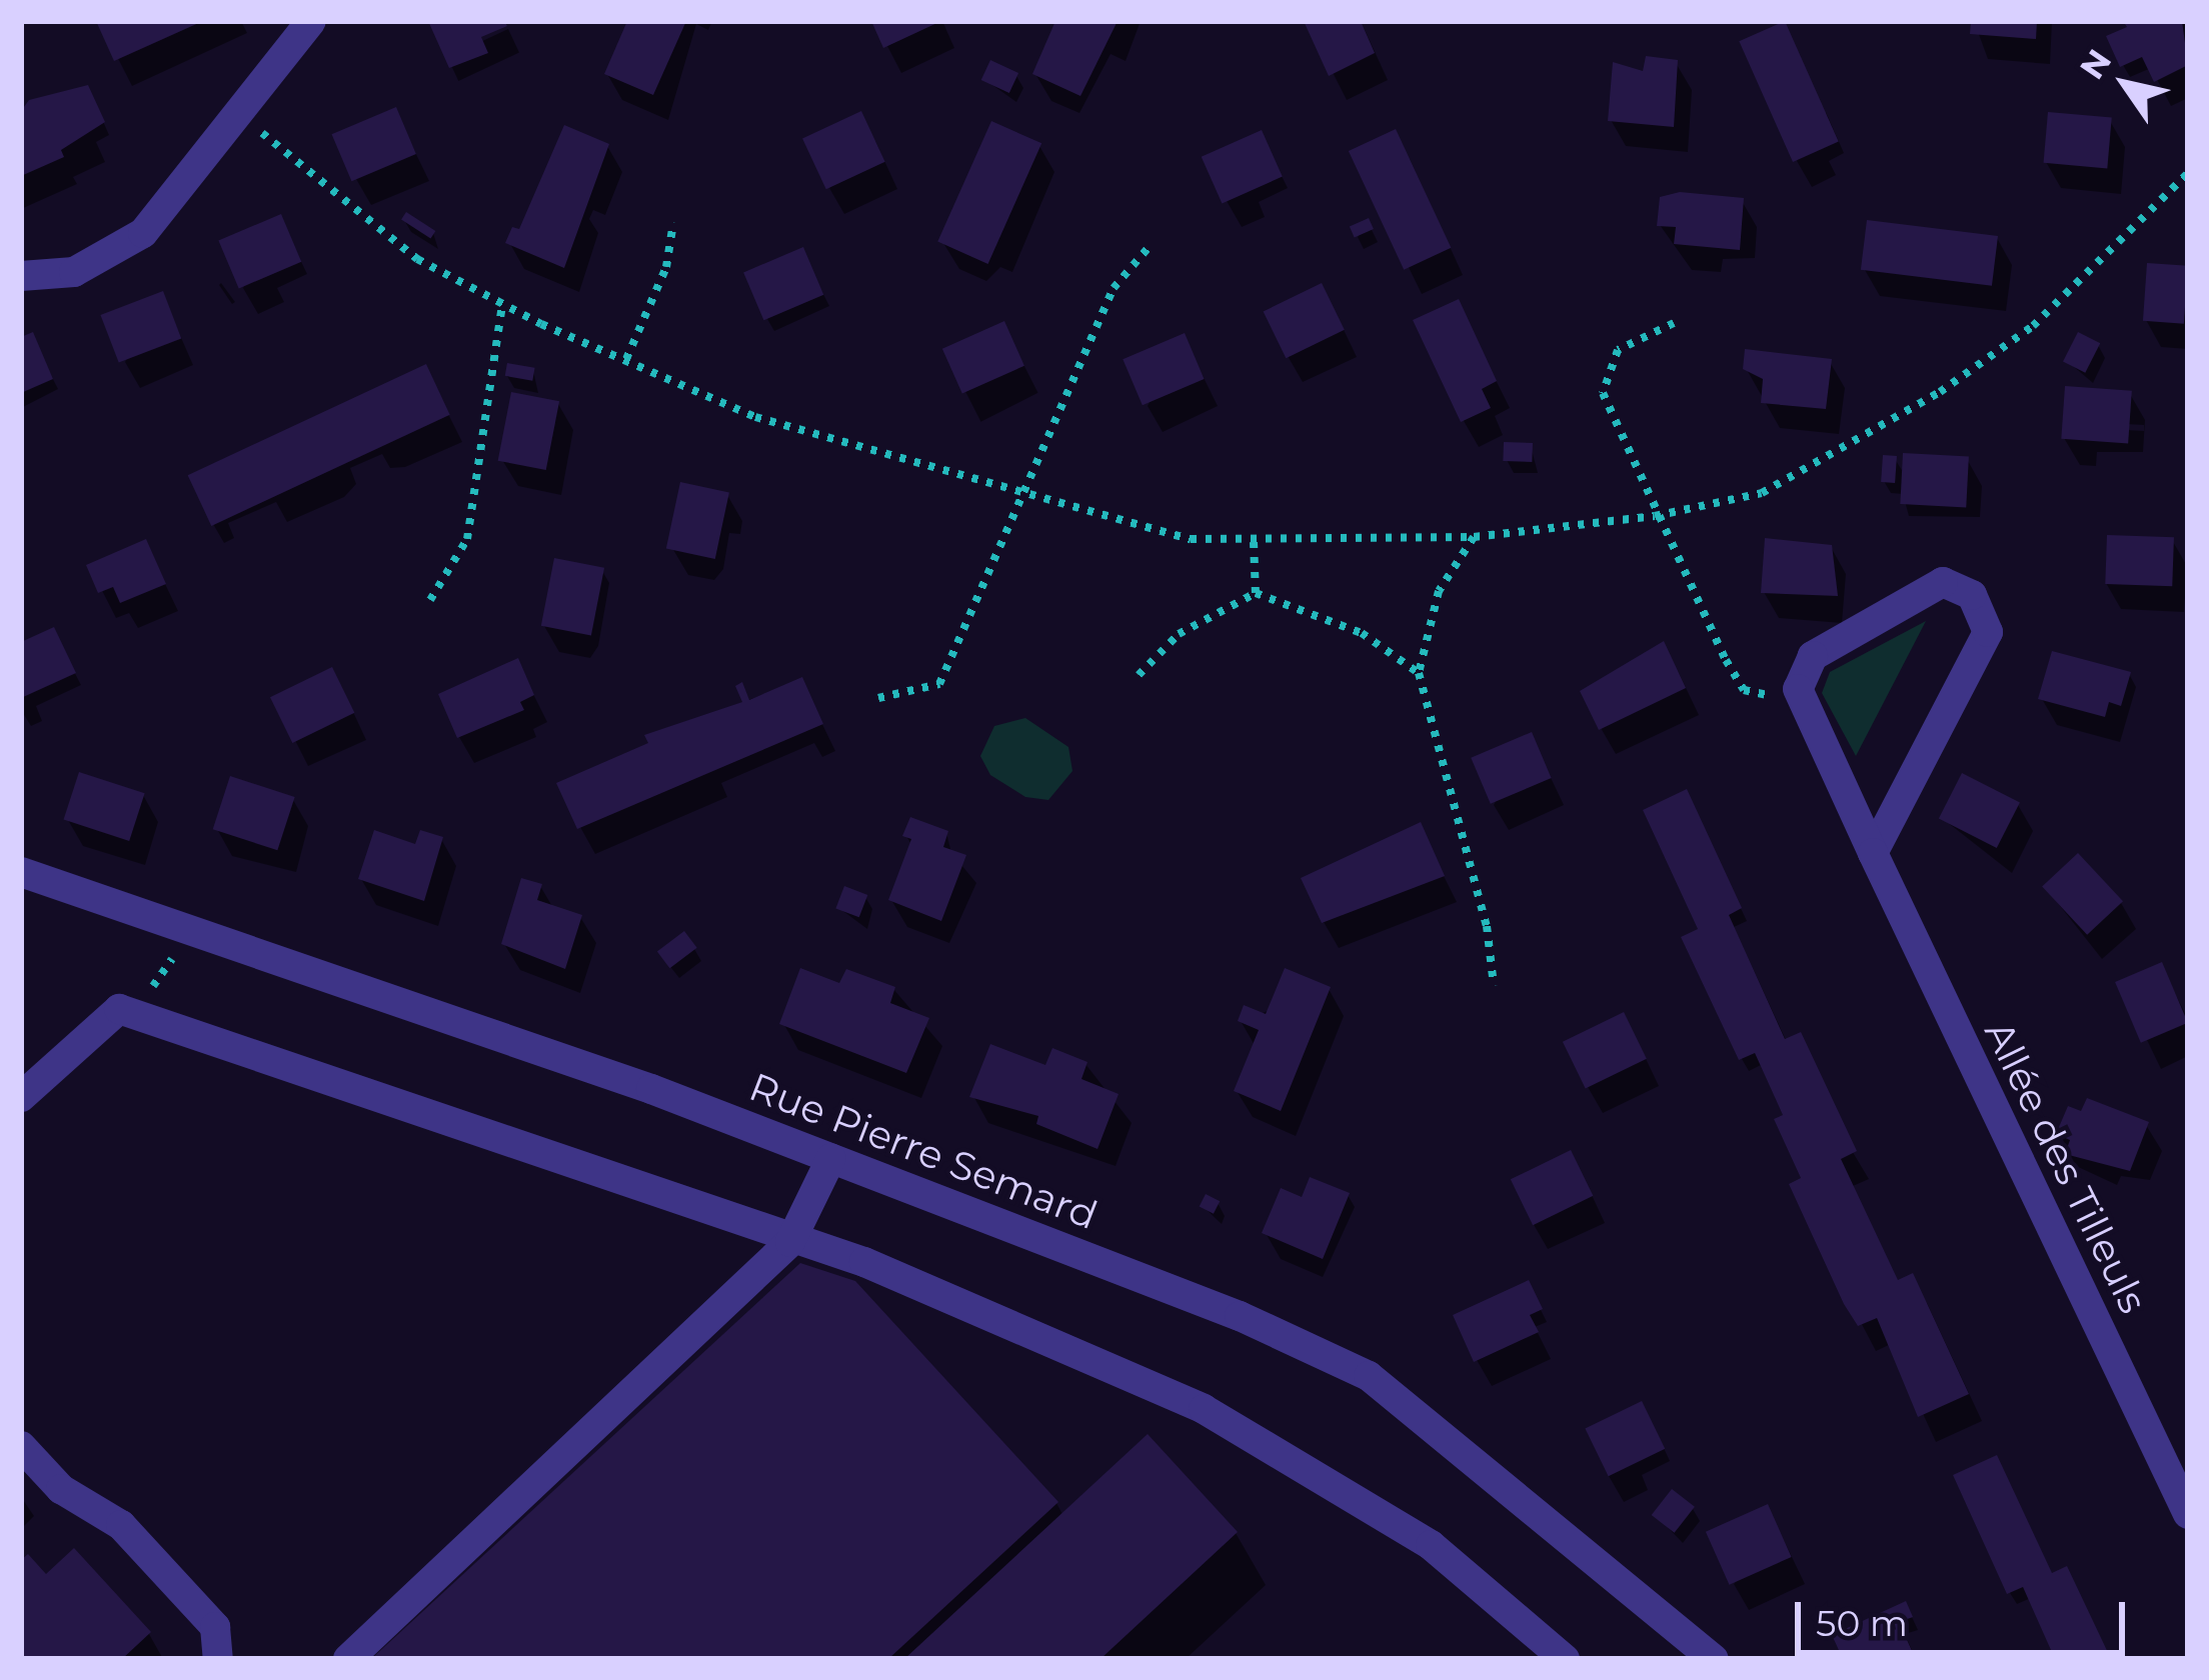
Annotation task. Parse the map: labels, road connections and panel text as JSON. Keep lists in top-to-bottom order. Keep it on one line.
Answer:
{"streets":{"street":["Rue Pierre Semard","Allée des Tilleuls"]},"scale_bar":"50 m","north":"top left"}
